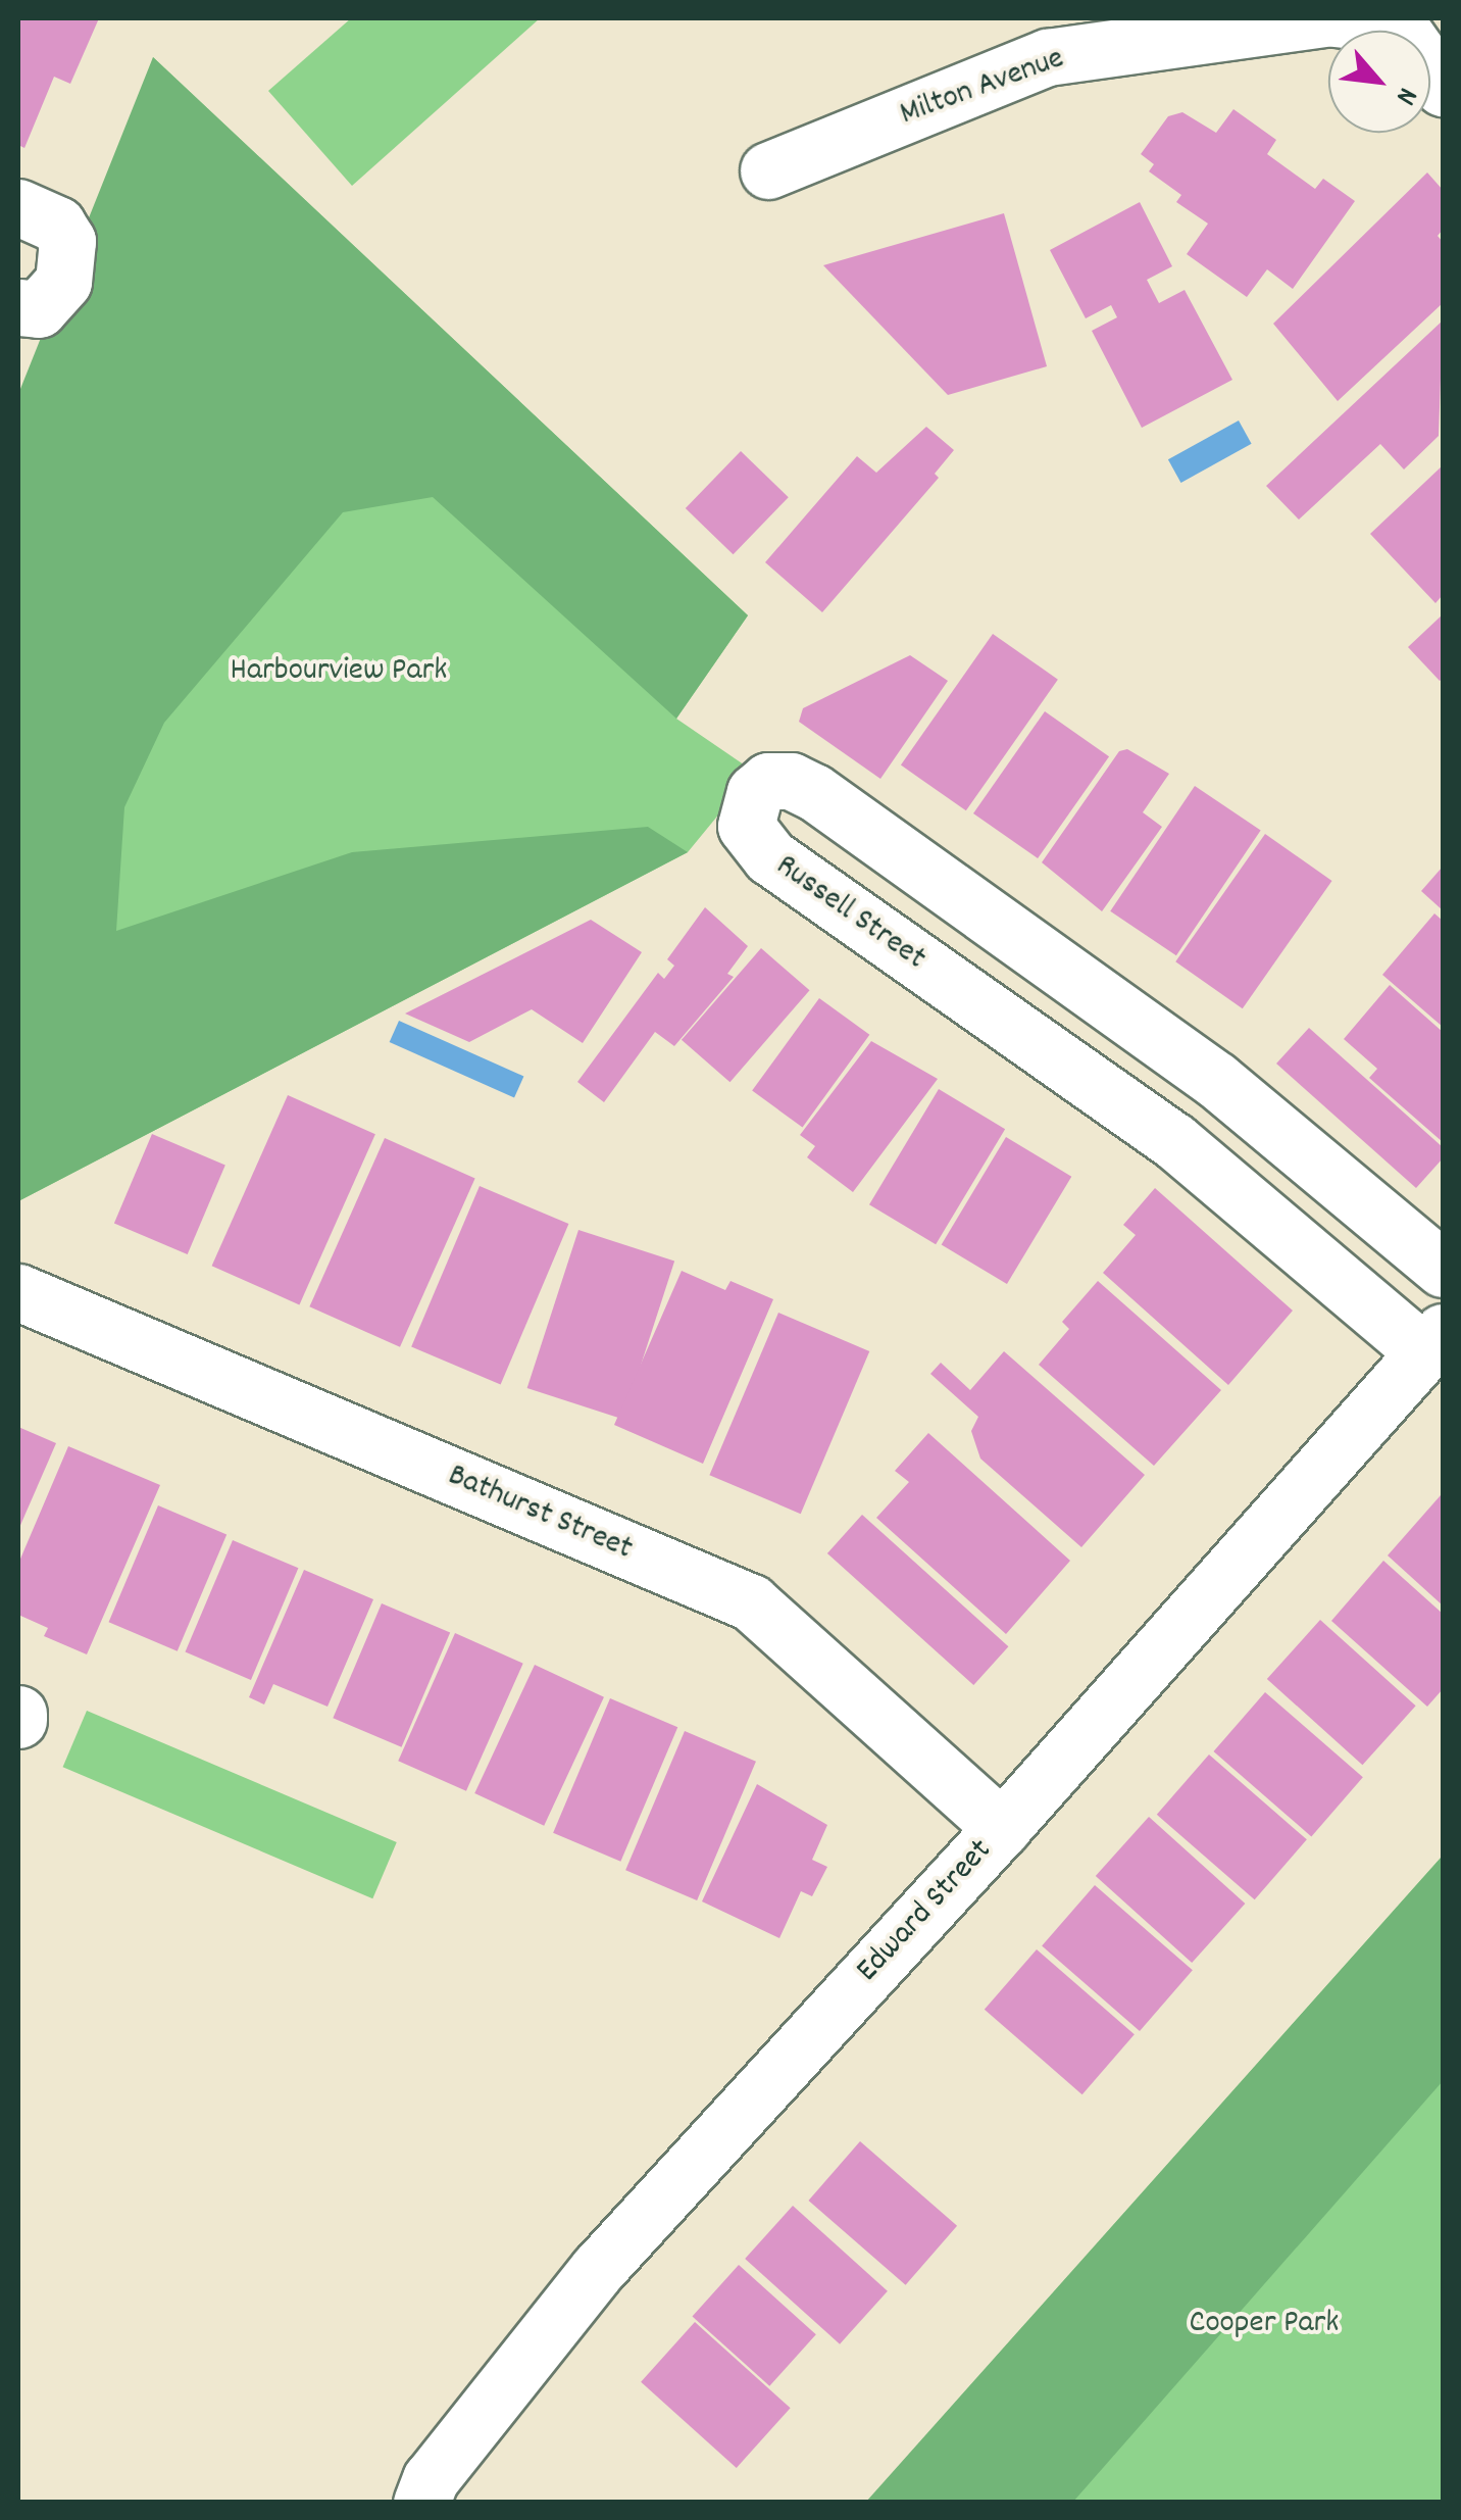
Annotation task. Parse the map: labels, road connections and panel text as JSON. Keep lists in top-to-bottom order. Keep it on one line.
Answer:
{"streets":{"street":["Milton Avenue","Russell Street","Bathurst Street","Edward Street"]},"crossings":[["Russell Street","Edward Street"],["Bathurst Street","Edward Street"]],"parks":["Harbourview Park","Cooper Park"],"north":"bottom right"}
